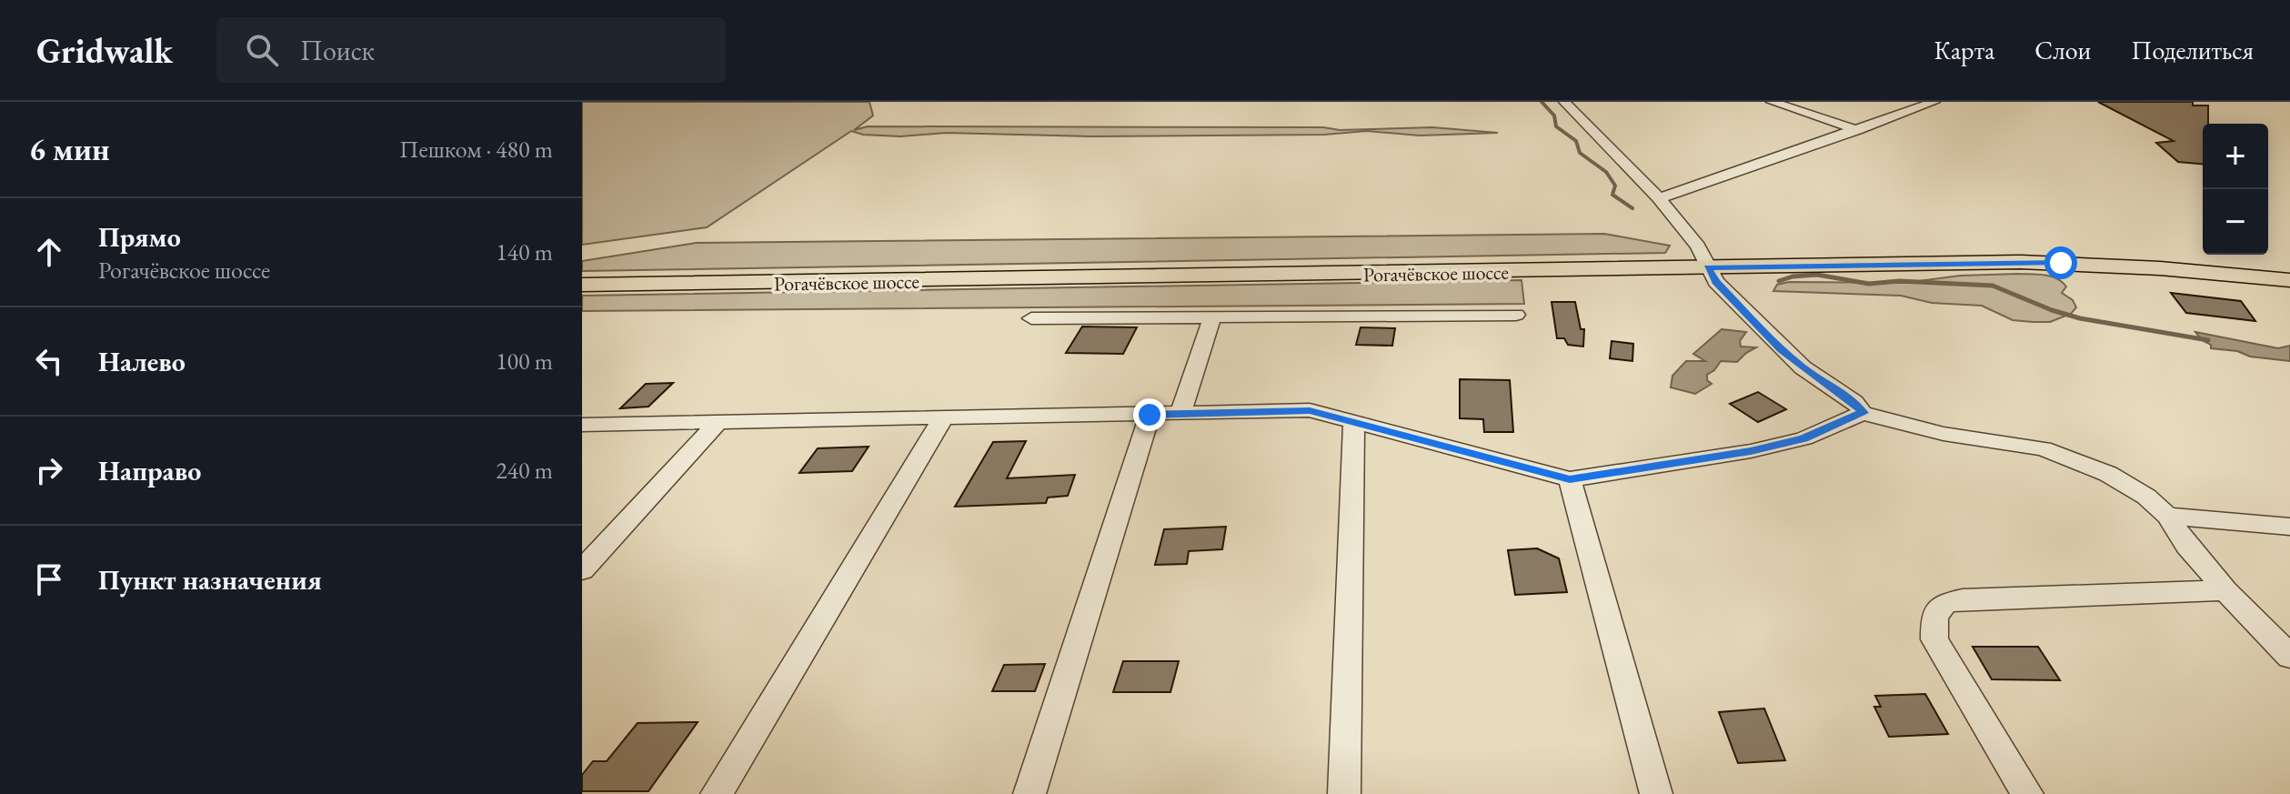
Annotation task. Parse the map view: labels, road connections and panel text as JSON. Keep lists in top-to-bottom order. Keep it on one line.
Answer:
{"streets":{"main road":["Рогачёвское шоссе"]},"page":{"header":"Gridwalk","search":"Поиск","nav":["Карта","Слои","Поделиться"],"heading":["6 мин","Пешком · 480 m"],"map_buttons":["+","−"],"list":[["Прямо","Рогачёвское шоссе","140 m"],["Налево","100 m"],["Направо","240 m"],"Пункт назначения"]}}
